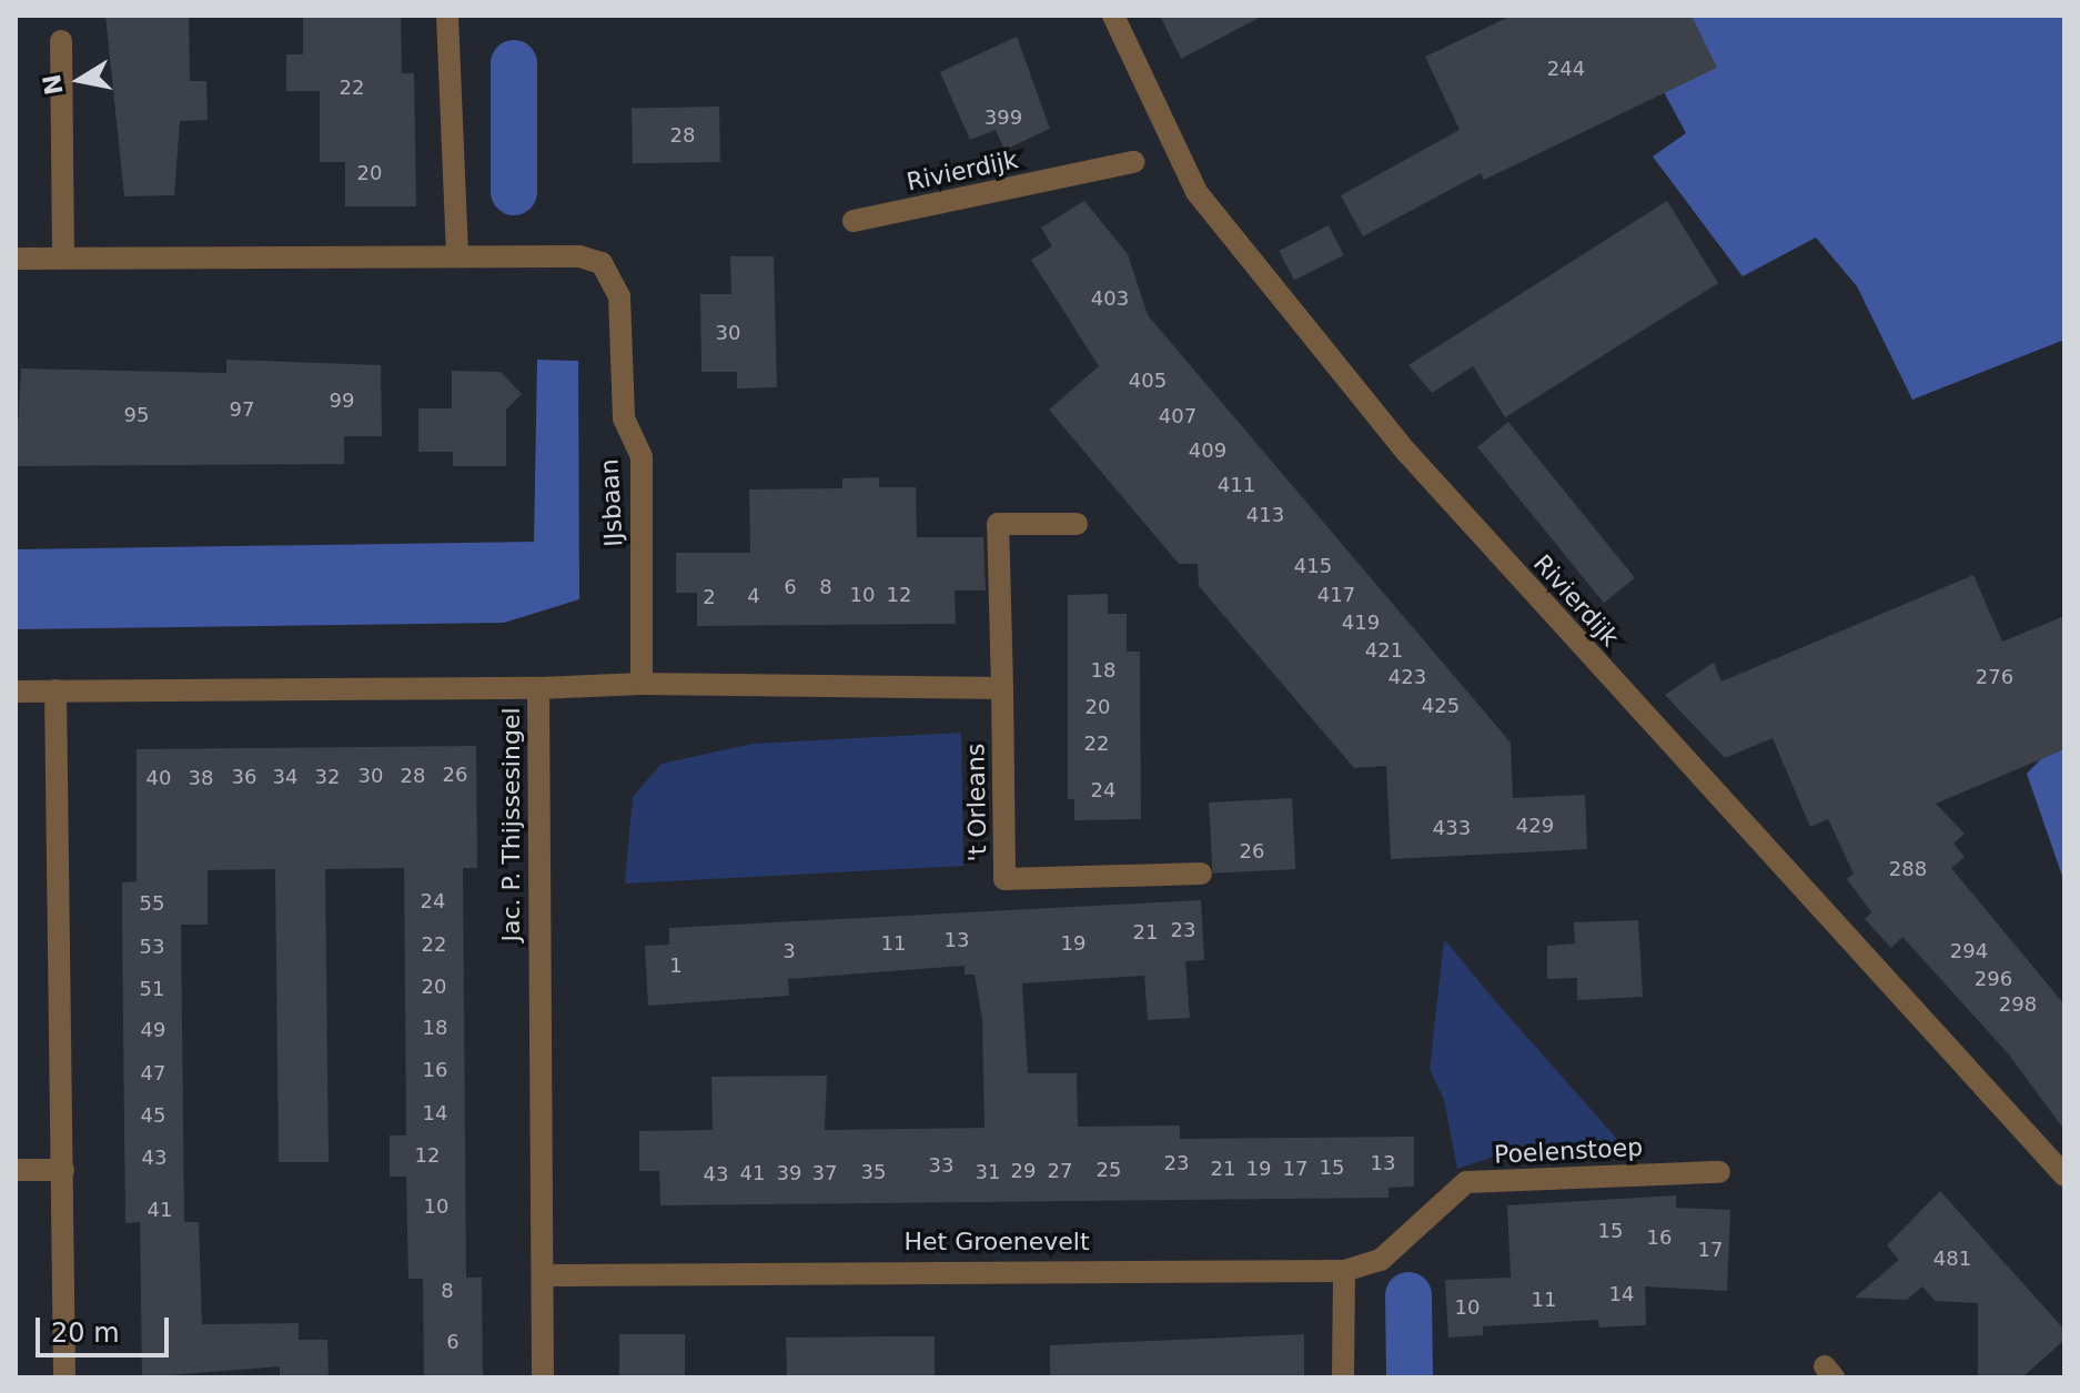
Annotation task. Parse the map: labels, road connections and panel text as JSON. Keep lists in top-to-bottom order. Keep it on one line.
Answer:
{"streets":{"street":["Rivierdijk","IJsbaan","'t Orleans","Jac. P. Thijssesingel","Poelenstoep","Het Groenevelt"]},"crossings":[["Jac. P. Thijssesingel","Het Groenevelt"],["Poelenstoep","Het Groenevelt"]],"house_numbers":["244","22","399","28","20","403","30","405","99","97","95","407","409","411","413","415","6","8","10","12","417","4","2","419","421","18","423","276","425","20","22","26","30","28","36","34","32","40","38","24","429","433","26","288","24","55","23","21","13","11","19","22","53","3","294","1","296","20","51","298","18","49","16","47","14","45","12","43","23","13","33","15","21","19","17","25","29","27","35","31","41","39","37","43","10","41","15","16","17","481","8","14","11","10","6"],"scale_bar":"20 m","north":"left"}
